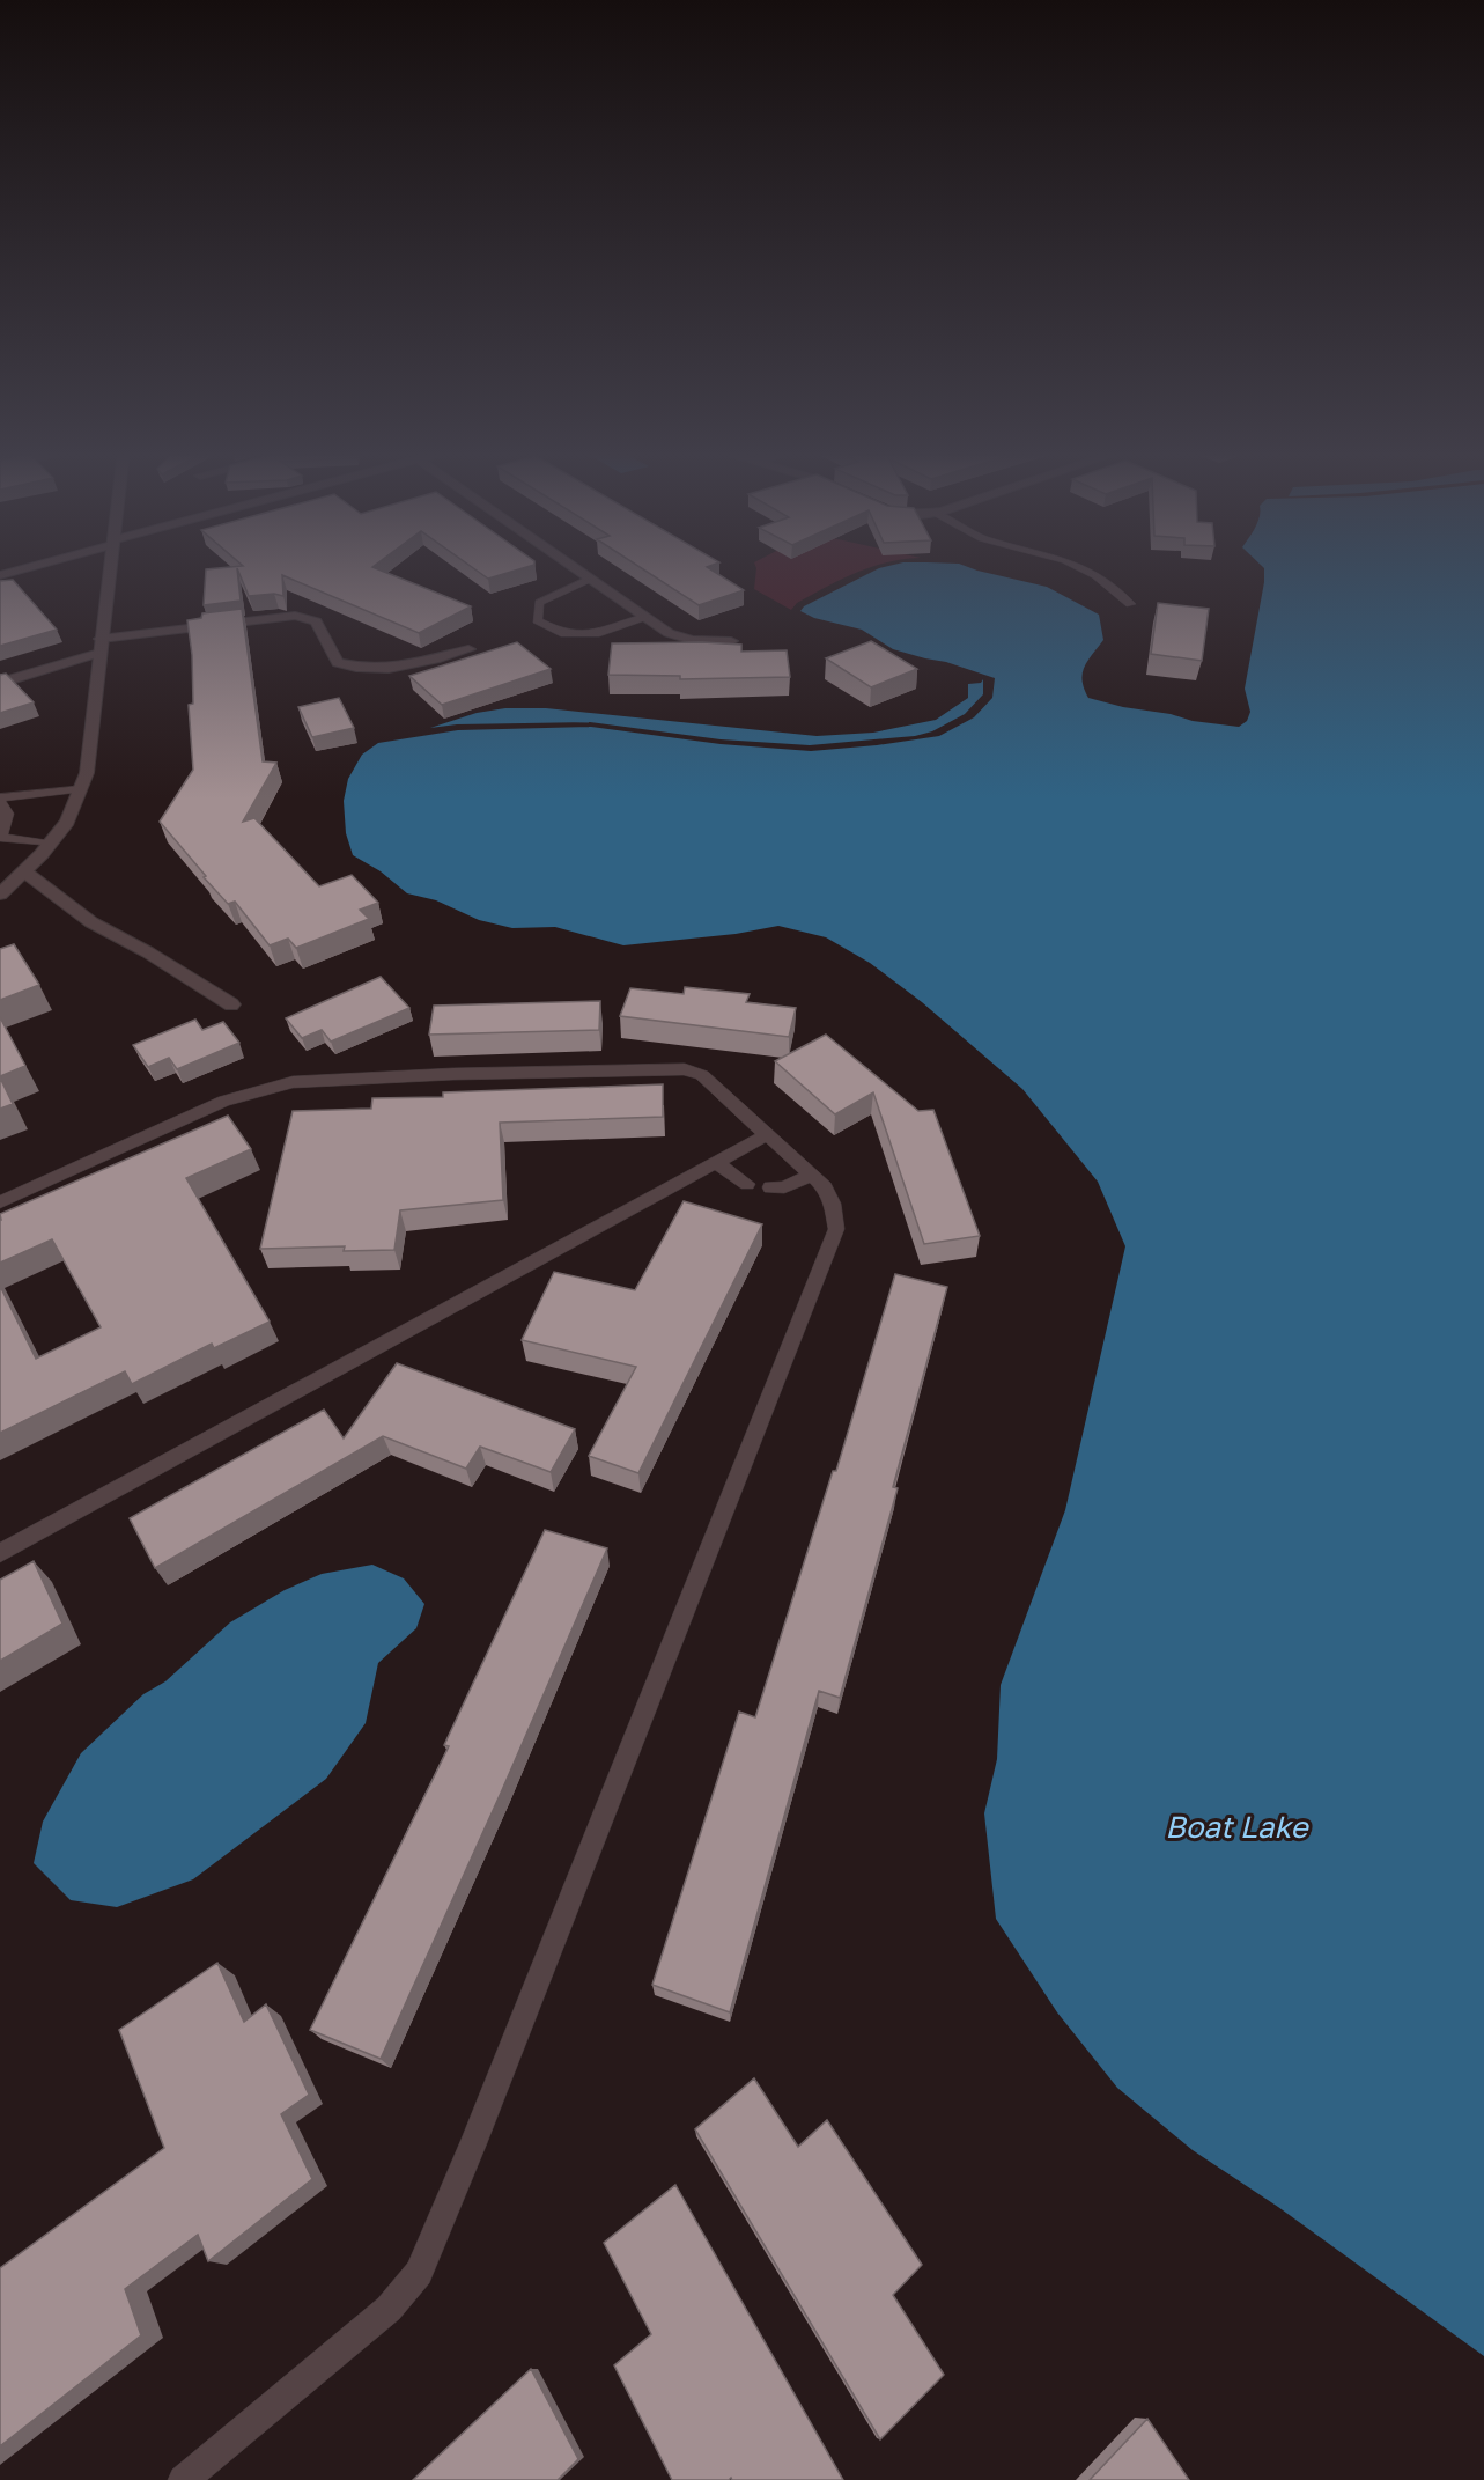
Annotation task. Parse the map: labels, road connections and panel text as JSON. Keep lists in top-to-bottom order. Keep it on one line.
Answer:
{"water":["Boat Lake"]}
